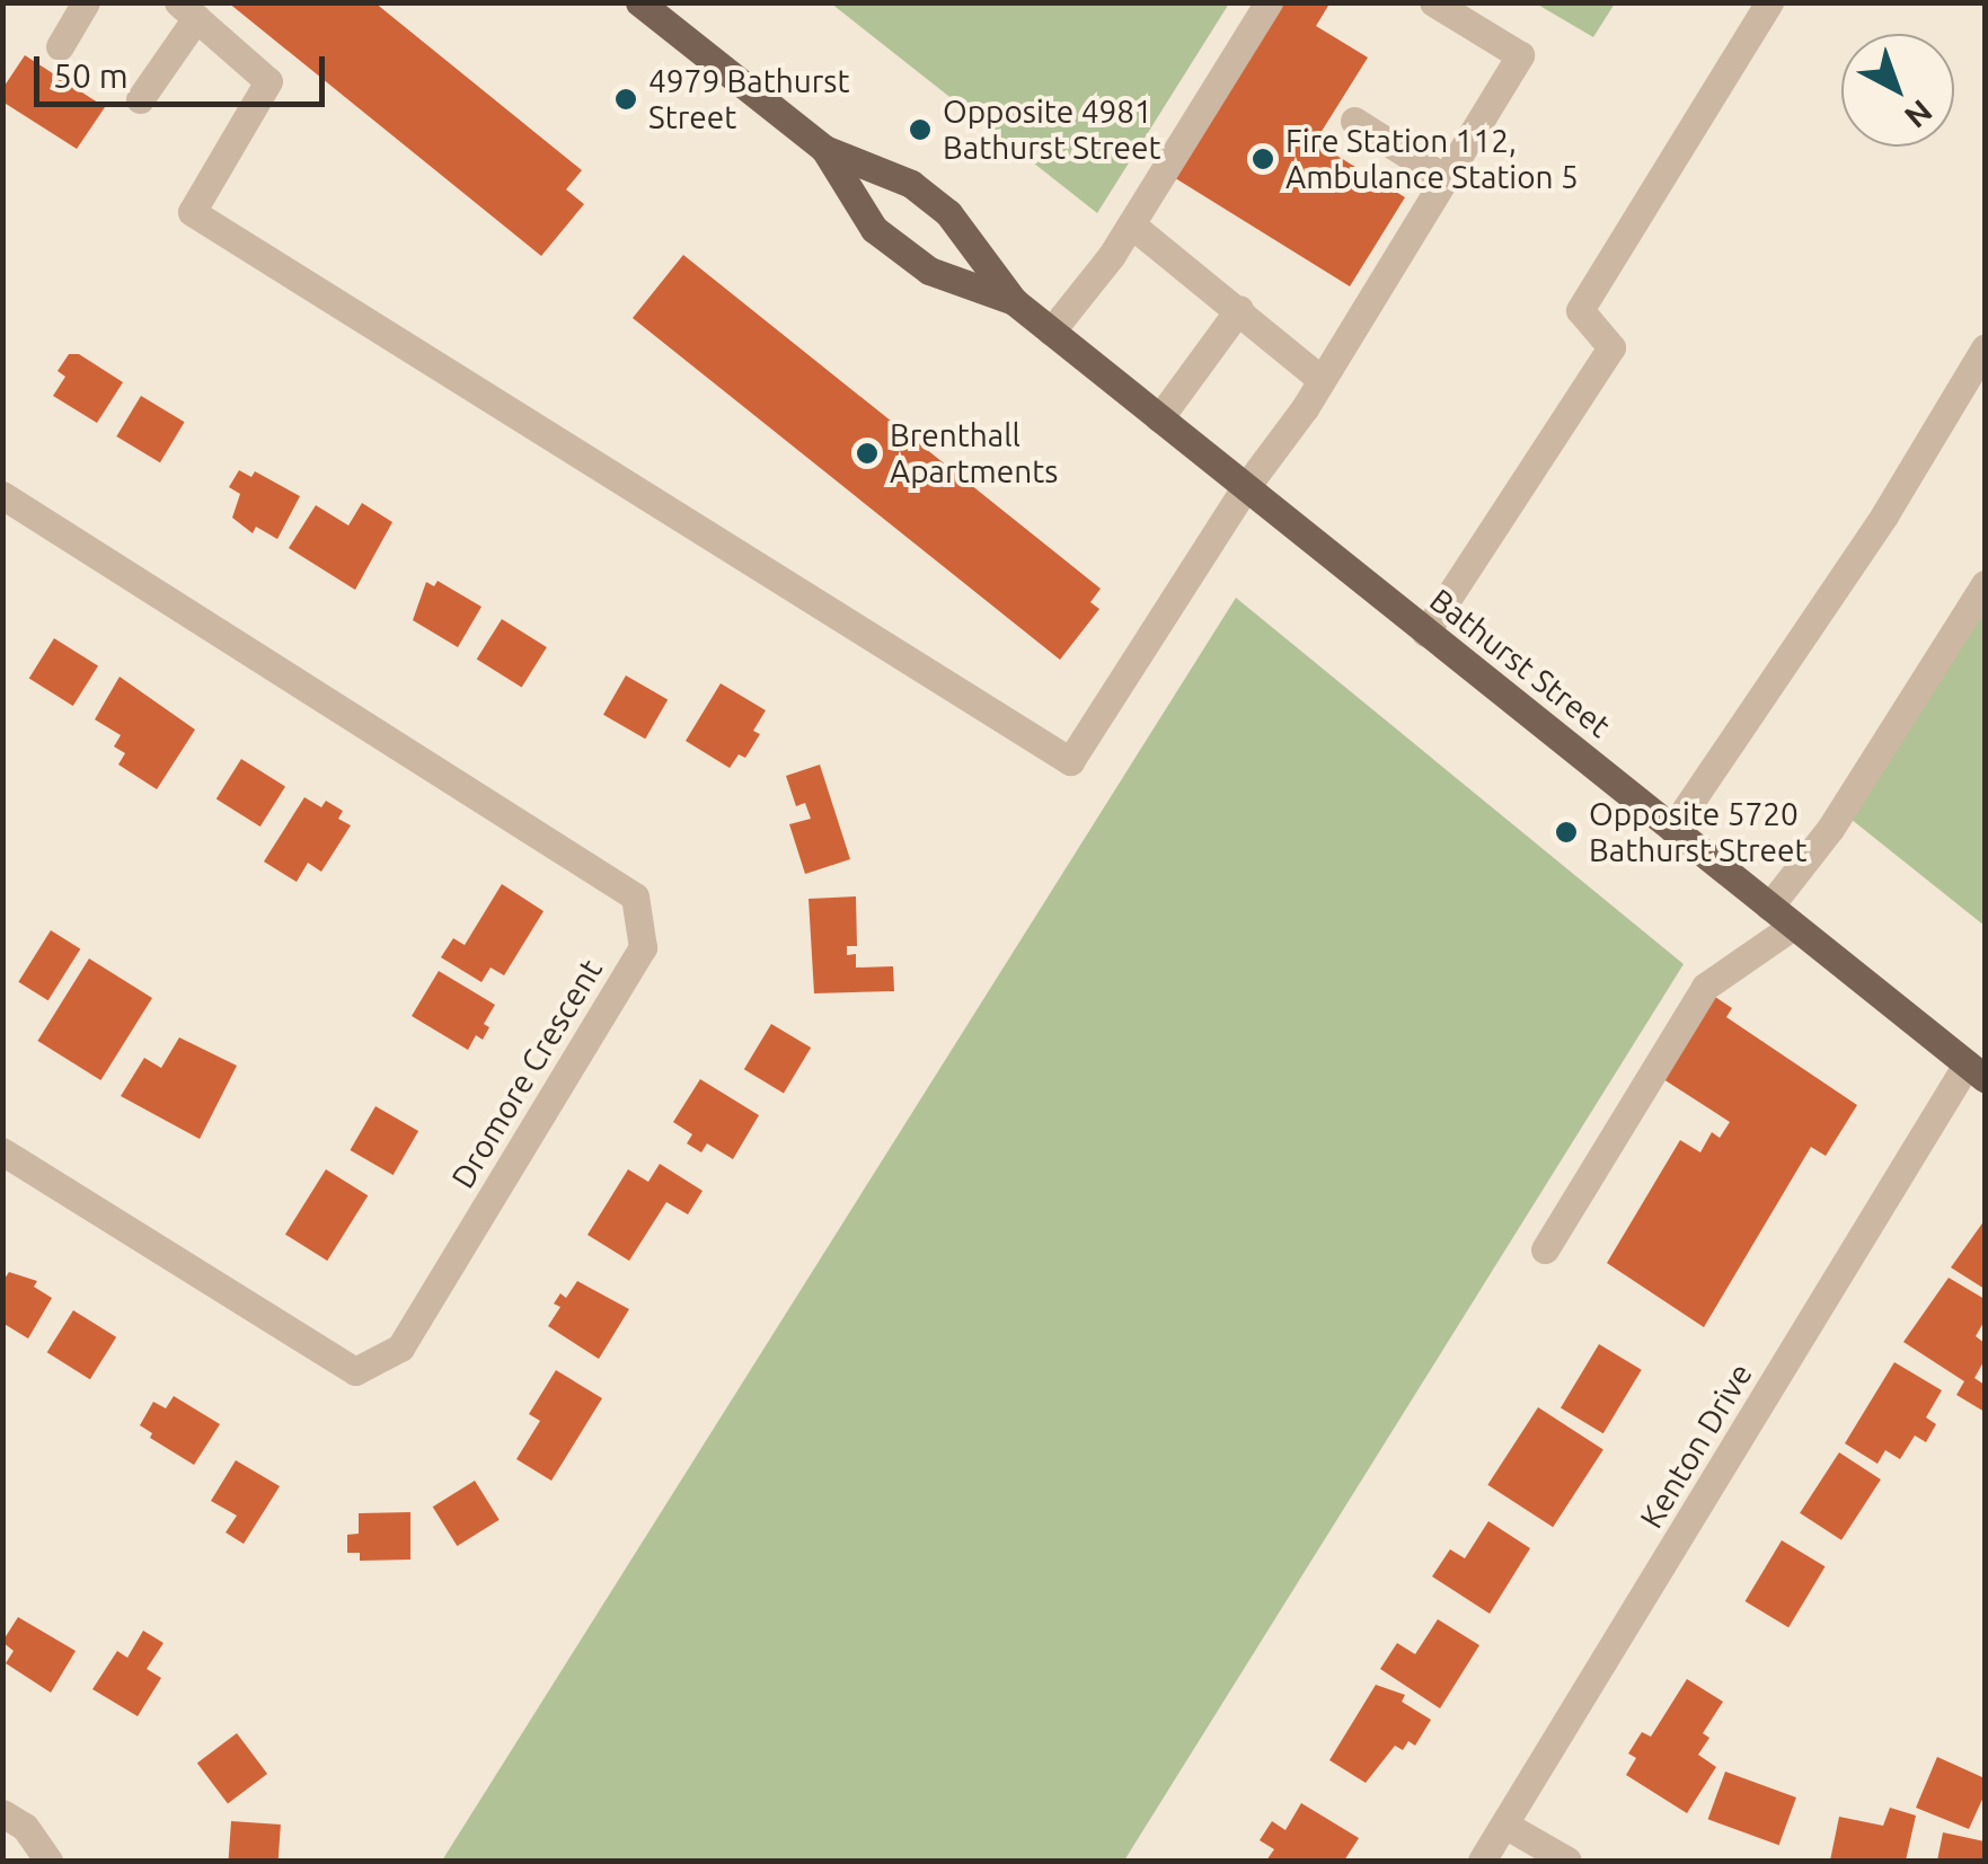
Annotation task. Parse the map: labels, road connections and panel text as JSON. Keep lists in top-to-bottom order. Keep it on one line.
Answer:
{"streets":{"main road":["Bathurst Street"],"street":["Dromore Crescent","Kenton Drive"]},"crossings":[["Bathurst Street","Kenton Drive"]],"places":["4979 Bathurst Street","Opposite 4981 Bathurst Street","Fire Station 112, Ambulance Station 5","Brenthall Apartments","Opposite 5720 Bathurst Street"],"scale_bar":"50 m","north":"bottom right"}
